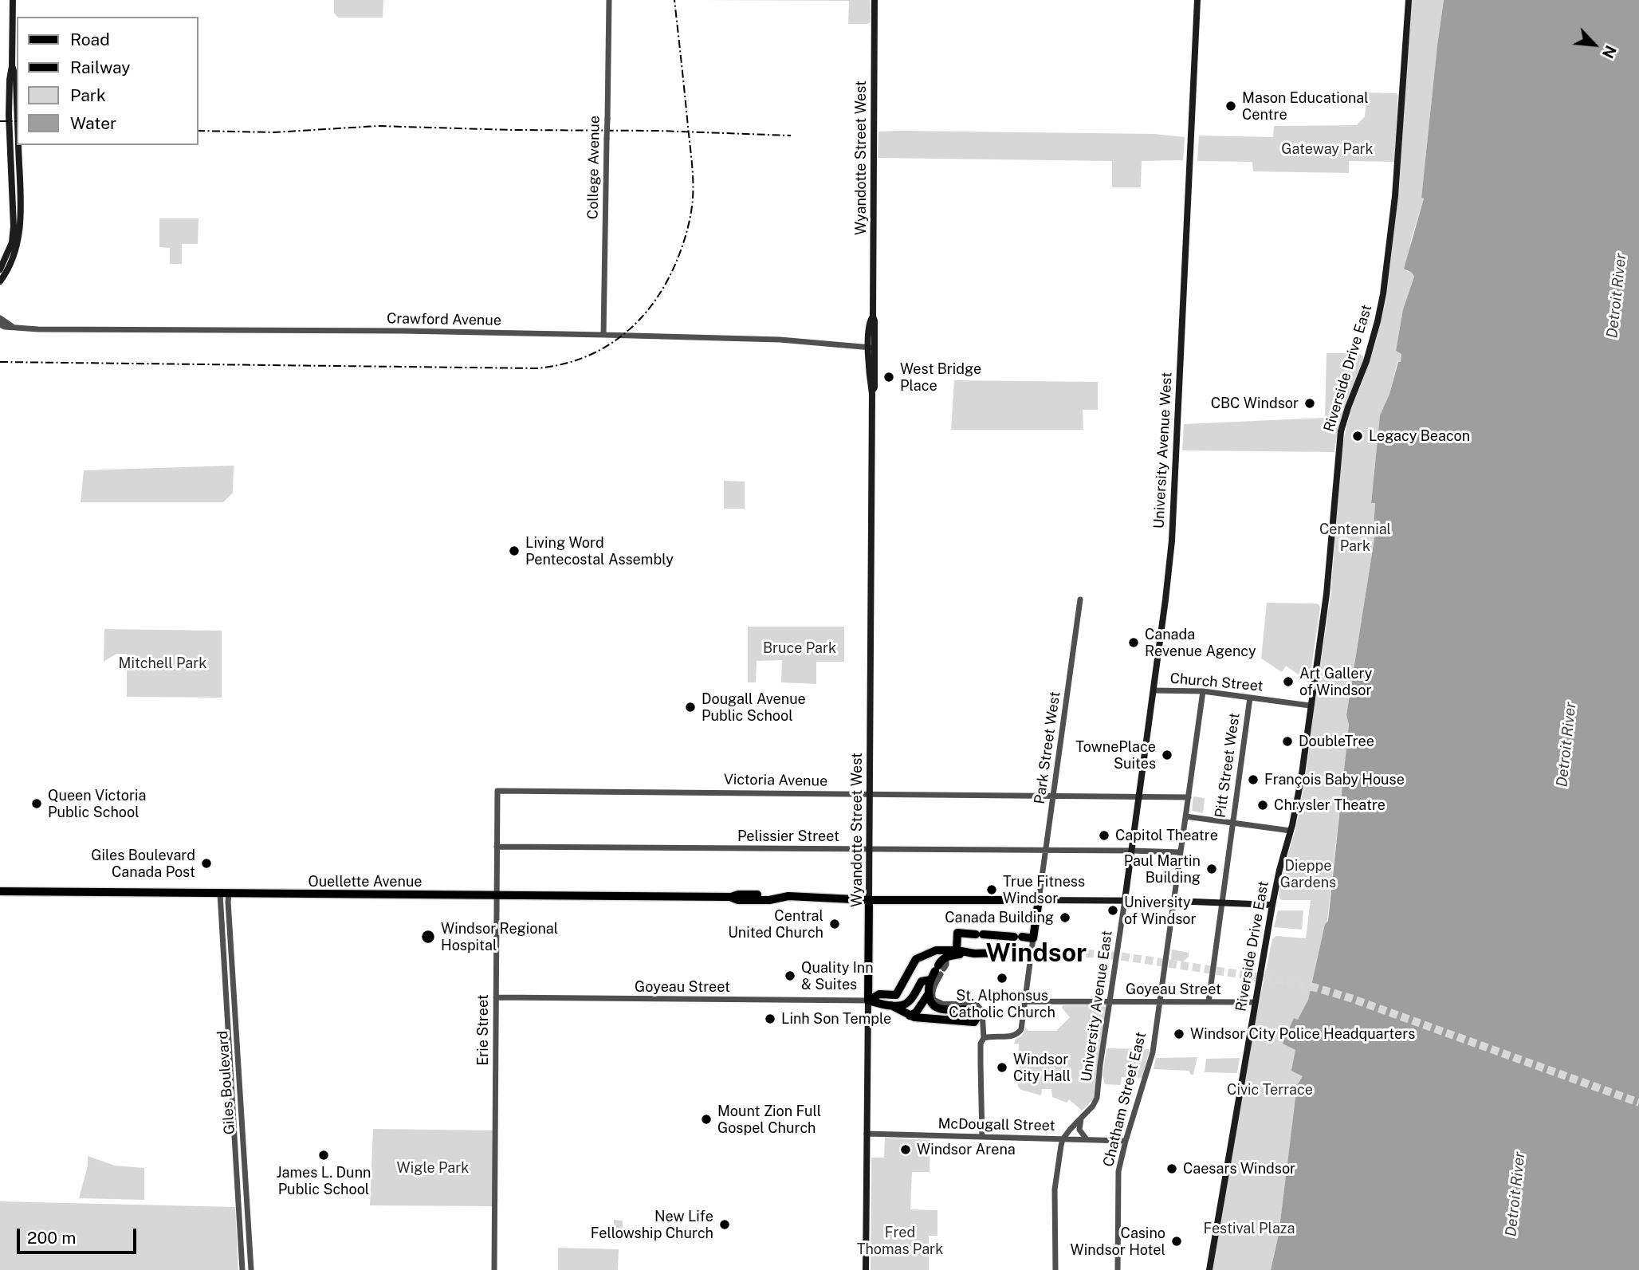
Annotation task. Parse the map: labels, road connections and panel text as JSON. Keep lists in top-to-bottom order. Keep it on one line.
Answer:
{"streets":{"main road":["Wyandotte Street West","Riverside Drive East","University Avenue West","Ouellette Avenue"],"street":["College Avenue","Crawford Avenue","Church Street","Park Street West","Pitt Street West","Victoria Avenue","Pelissier Street","Goyeau Street","University Avenue East","Erie Street","Giles Boulevard","Chatham Street East","McDougall Street"]},"crossings":[["Wyandotte Street West","Crawford Avenue"],["Wyandotte Street West","Victoria Avenue"],["Wyandotte Street West","Pelissier Street"],["Wyandotte Street West","Ouellette Avenue"],["Wyandotte Street West","Goyeau Street"],["Wyandotte Street West","McDougall Street"],["College Avenue","Crawford Avenue"],["Riverside Drive East","Church Street"],["Riverside Drive East","Ouellette Avenue"],["Riverside Drive East","Goyeau Street"],["University Avenue West","Church Street"],["University Avenue West","Victoria Avenue"],["University Avenue West","Pelissier Street"],["University Avenue West","Ouellette Avenue"],["University Avenue West","University Avenue East"],["Church Street","Pitt Street West"],["Church Street","Chatham Street East"],["Park Street West","Victoria Avenue"],["Park Street West","Pelissier Street"],["Park Street West","Ouellette Avenue"],["Pitt Street West","Ouellette Avenue"],["Pitt Street West","Goyeau Street"],["Victoria Avenue","Erie Street"],["Victoria Avenue","Chatham Street East"],["Pelissier Street","Erie Street"],["Pelissier Street","Chatham Street East"],["Ouellette Avenue","University Avenue East"],["Ouellette Avenue","Erie Street"],["Ouellette Avenue","Giles Boulevard"],["Ouellette Avenue","Chatham Street East"],["Goyeau Street","University Avenue East"],["Goyeau Street","Erie Street"],["Goyeau Street","Chatham Street East"],["University Avenue East","McDougall Street"],["Chatham Street East","McDougall Street"]],"districts":["Windsor"],"water":["Detroit River"],"parks":["Gateway Park","Centennial Park","Bruce Park","Mitchell Park","Dieppe Gardens","Civic Terrace","Wigle Park","Festival Plaza","Fred Thomas Park"],"places":["Mason Educational Centre","West Bridge Place","CBC Windsor","Legacy Beacon","Living Word Pentecostal Assembly","Canada Revenue Agency","Art Gallery of Windsor","Dougall Avenue Public School","DoubleTree","TownePlace Suites","François Baby House","Queen Victoria Public School","Chrysler Theatre","Capitol Theatre","Giles Boulevard Canada Post","Paul Martin Building","True Fitness Windsor","University of Windsor","Canada Building","Central United Church","Windsor Regional Hospital","Quality Inn & Suites","St. Alphonsus Catholic Church","Linh Son Temple","Windsor City Police Headquarters","Windsor City Hall","Mount Zion Full Gospel Church","Windsor Arena","James L. Dunn Public School","Caesars Windsor","New Life Fellowship Church","Casino Windsor Hotel"],"legend":["Road","Railway","Park","Water"],"scale_bar":"200 m","north":"bottom right"}
